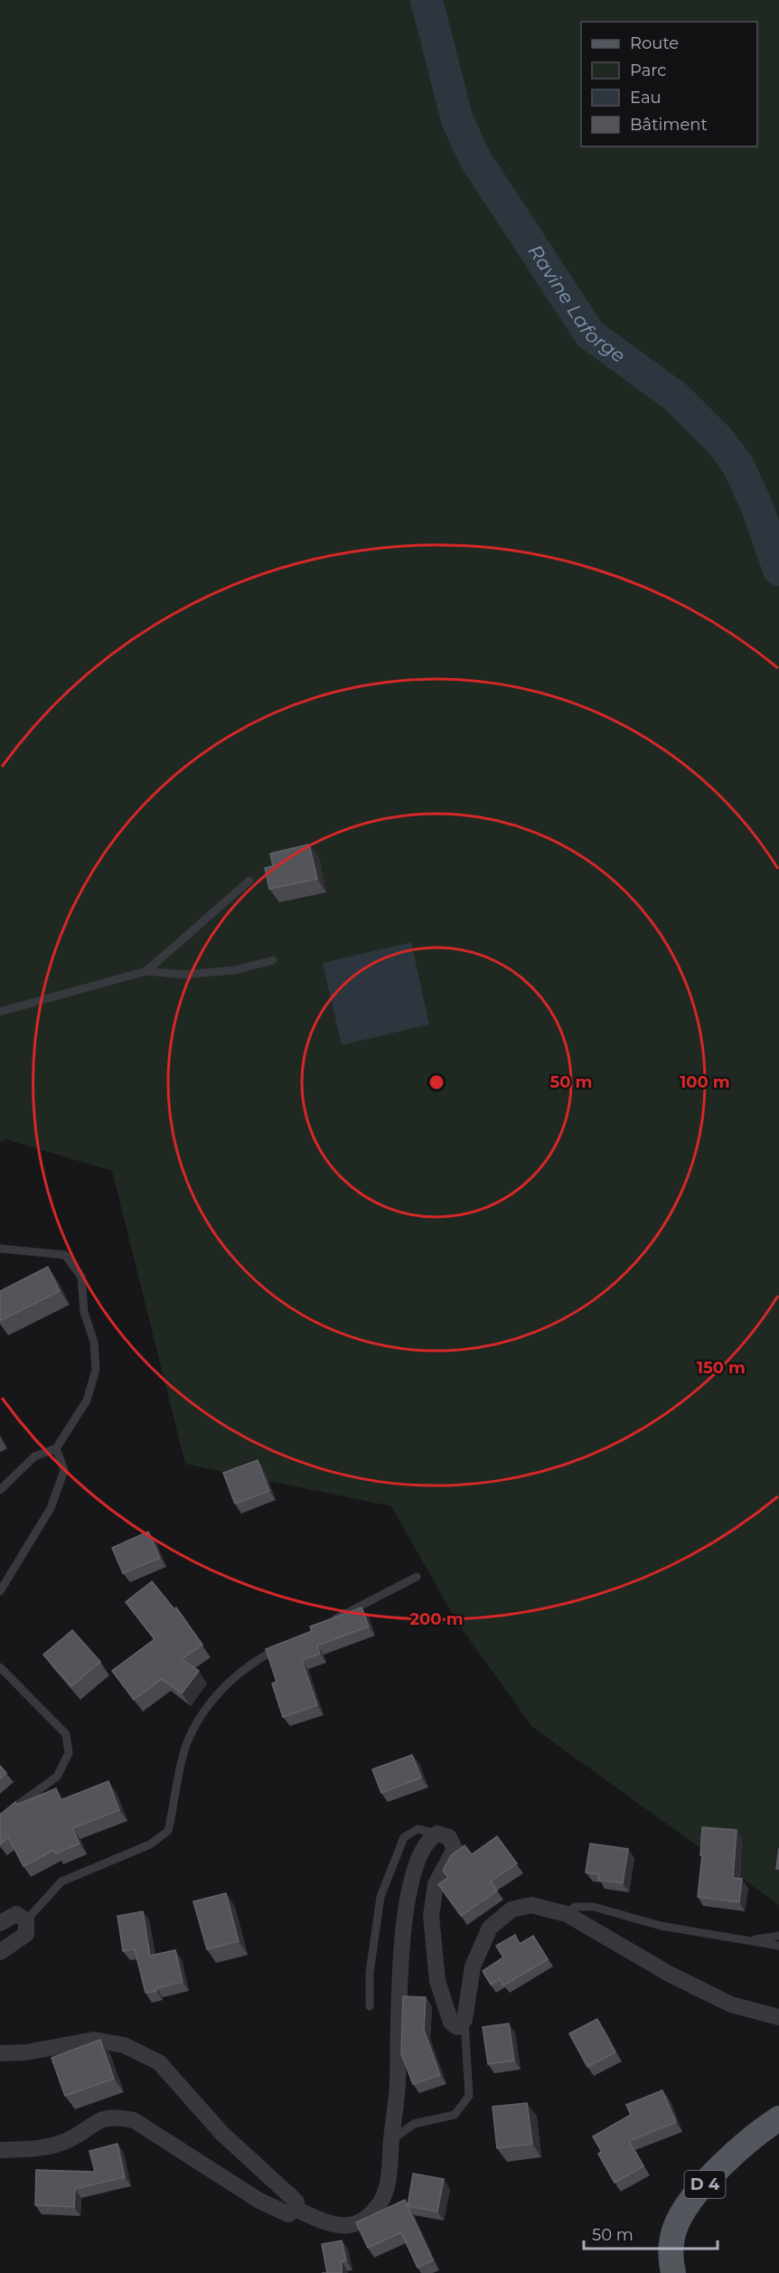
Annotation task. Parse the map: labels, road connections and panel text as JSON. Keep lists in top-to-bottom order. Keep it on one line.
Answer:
{"streets":{"main road":["D 4"]},"water":["Ravine Laforge"],"legend":["Route","Parc","Eau","Bâtiment"],"scale_bar":"50 m","rings":["50 m","100 m","150 m","200 m"]}
